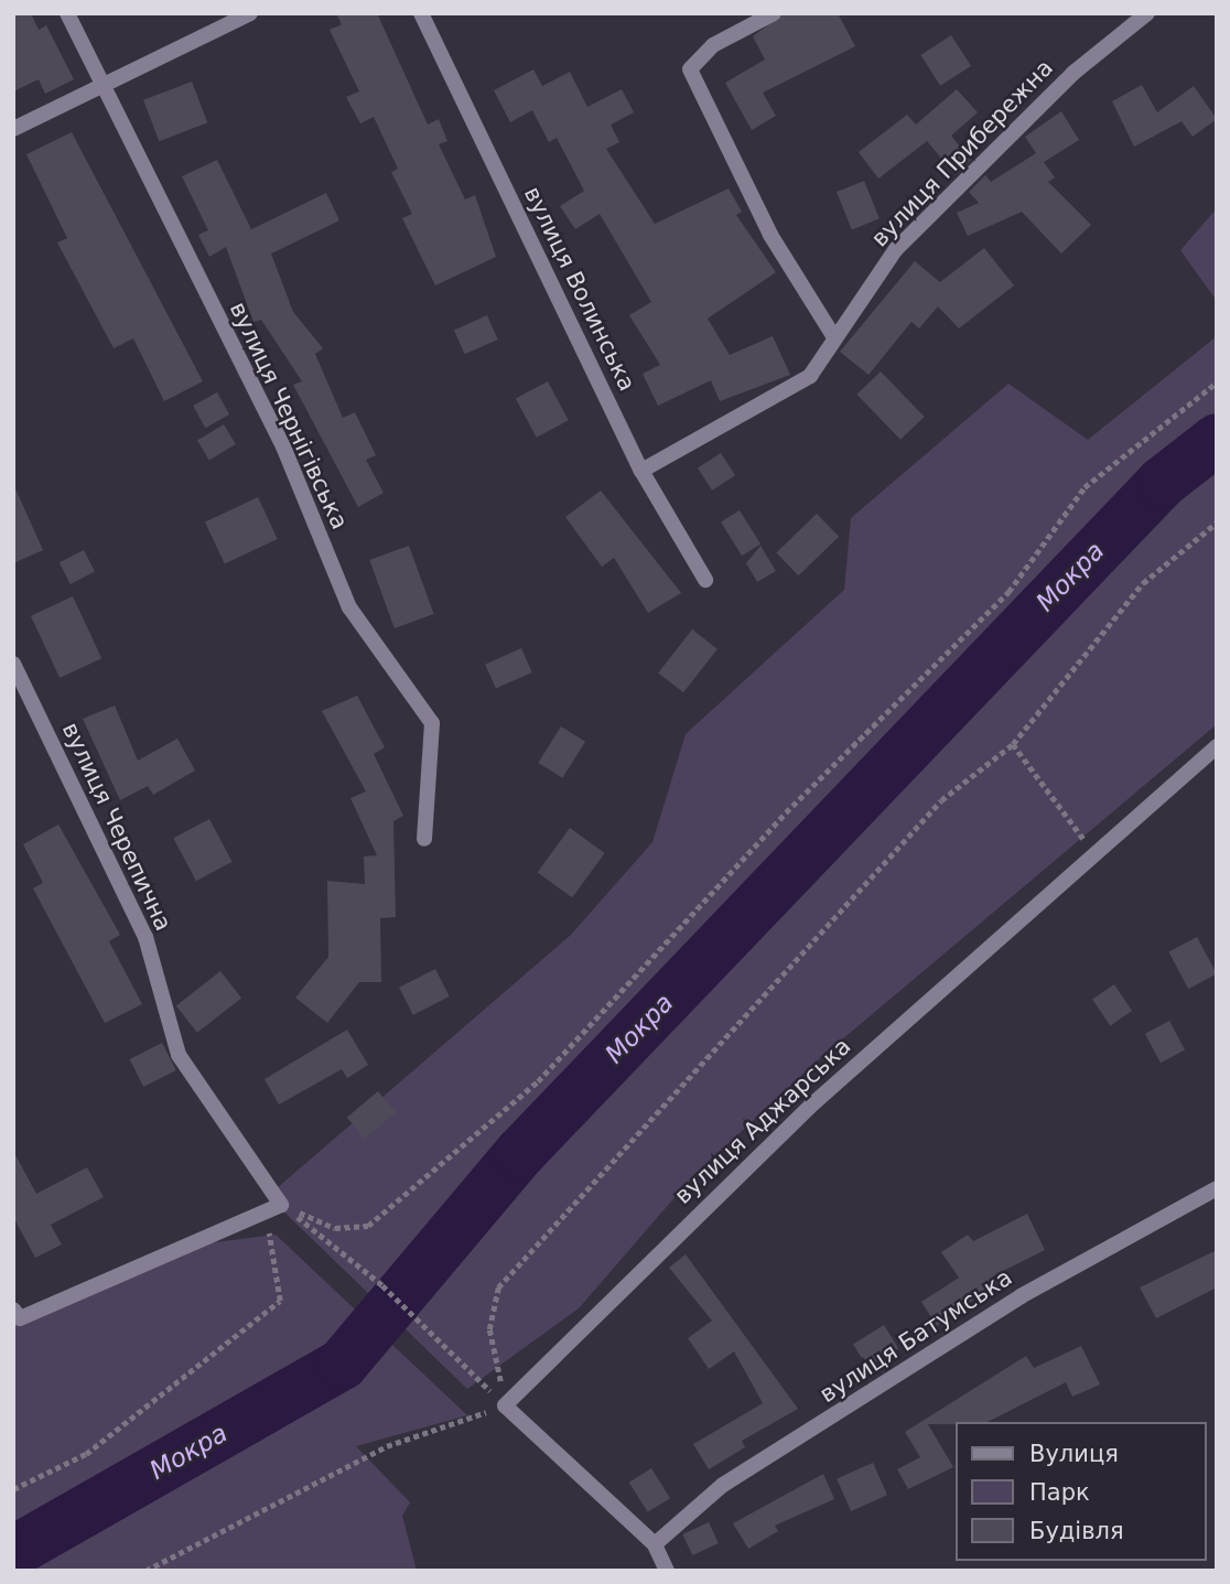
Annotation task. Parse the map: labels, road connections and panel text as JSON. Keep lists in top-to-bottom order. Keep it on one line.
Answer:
{"streets":{"street":["вулиця Прибережна","вулиця Волинська","вулиця Чернігівська","вулиця Черепична","вулиця Аджарська","вулиця Батумська"]},"crossings":[["вулиця Прибережна","вулиця Волинська"]],"water":["Мокра"],"legend":["Вулиця","Парк","Будівля"]}
